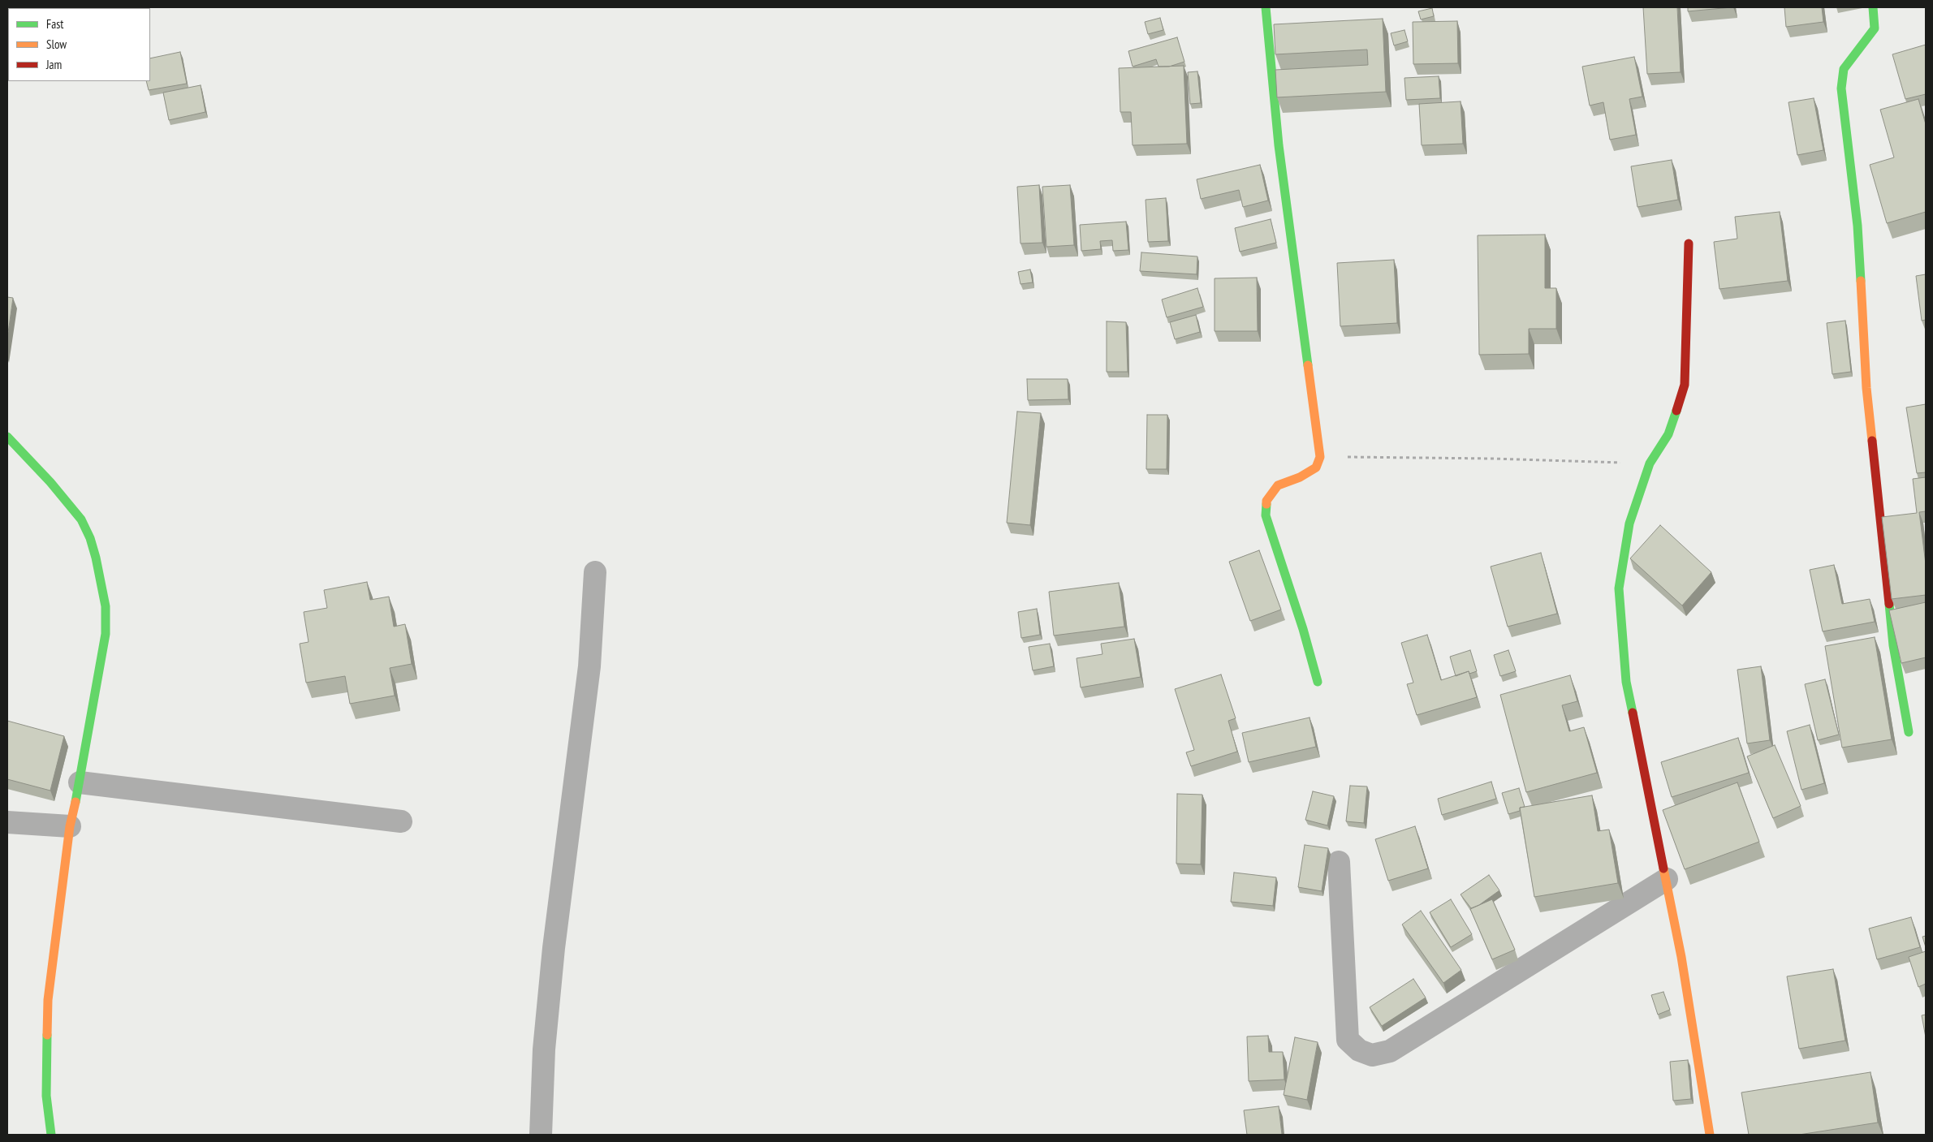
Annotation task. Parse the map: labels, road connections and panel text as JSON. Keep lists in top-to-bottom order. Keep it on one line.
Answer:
{"legend":["Fast","Slow","Jam"]}
